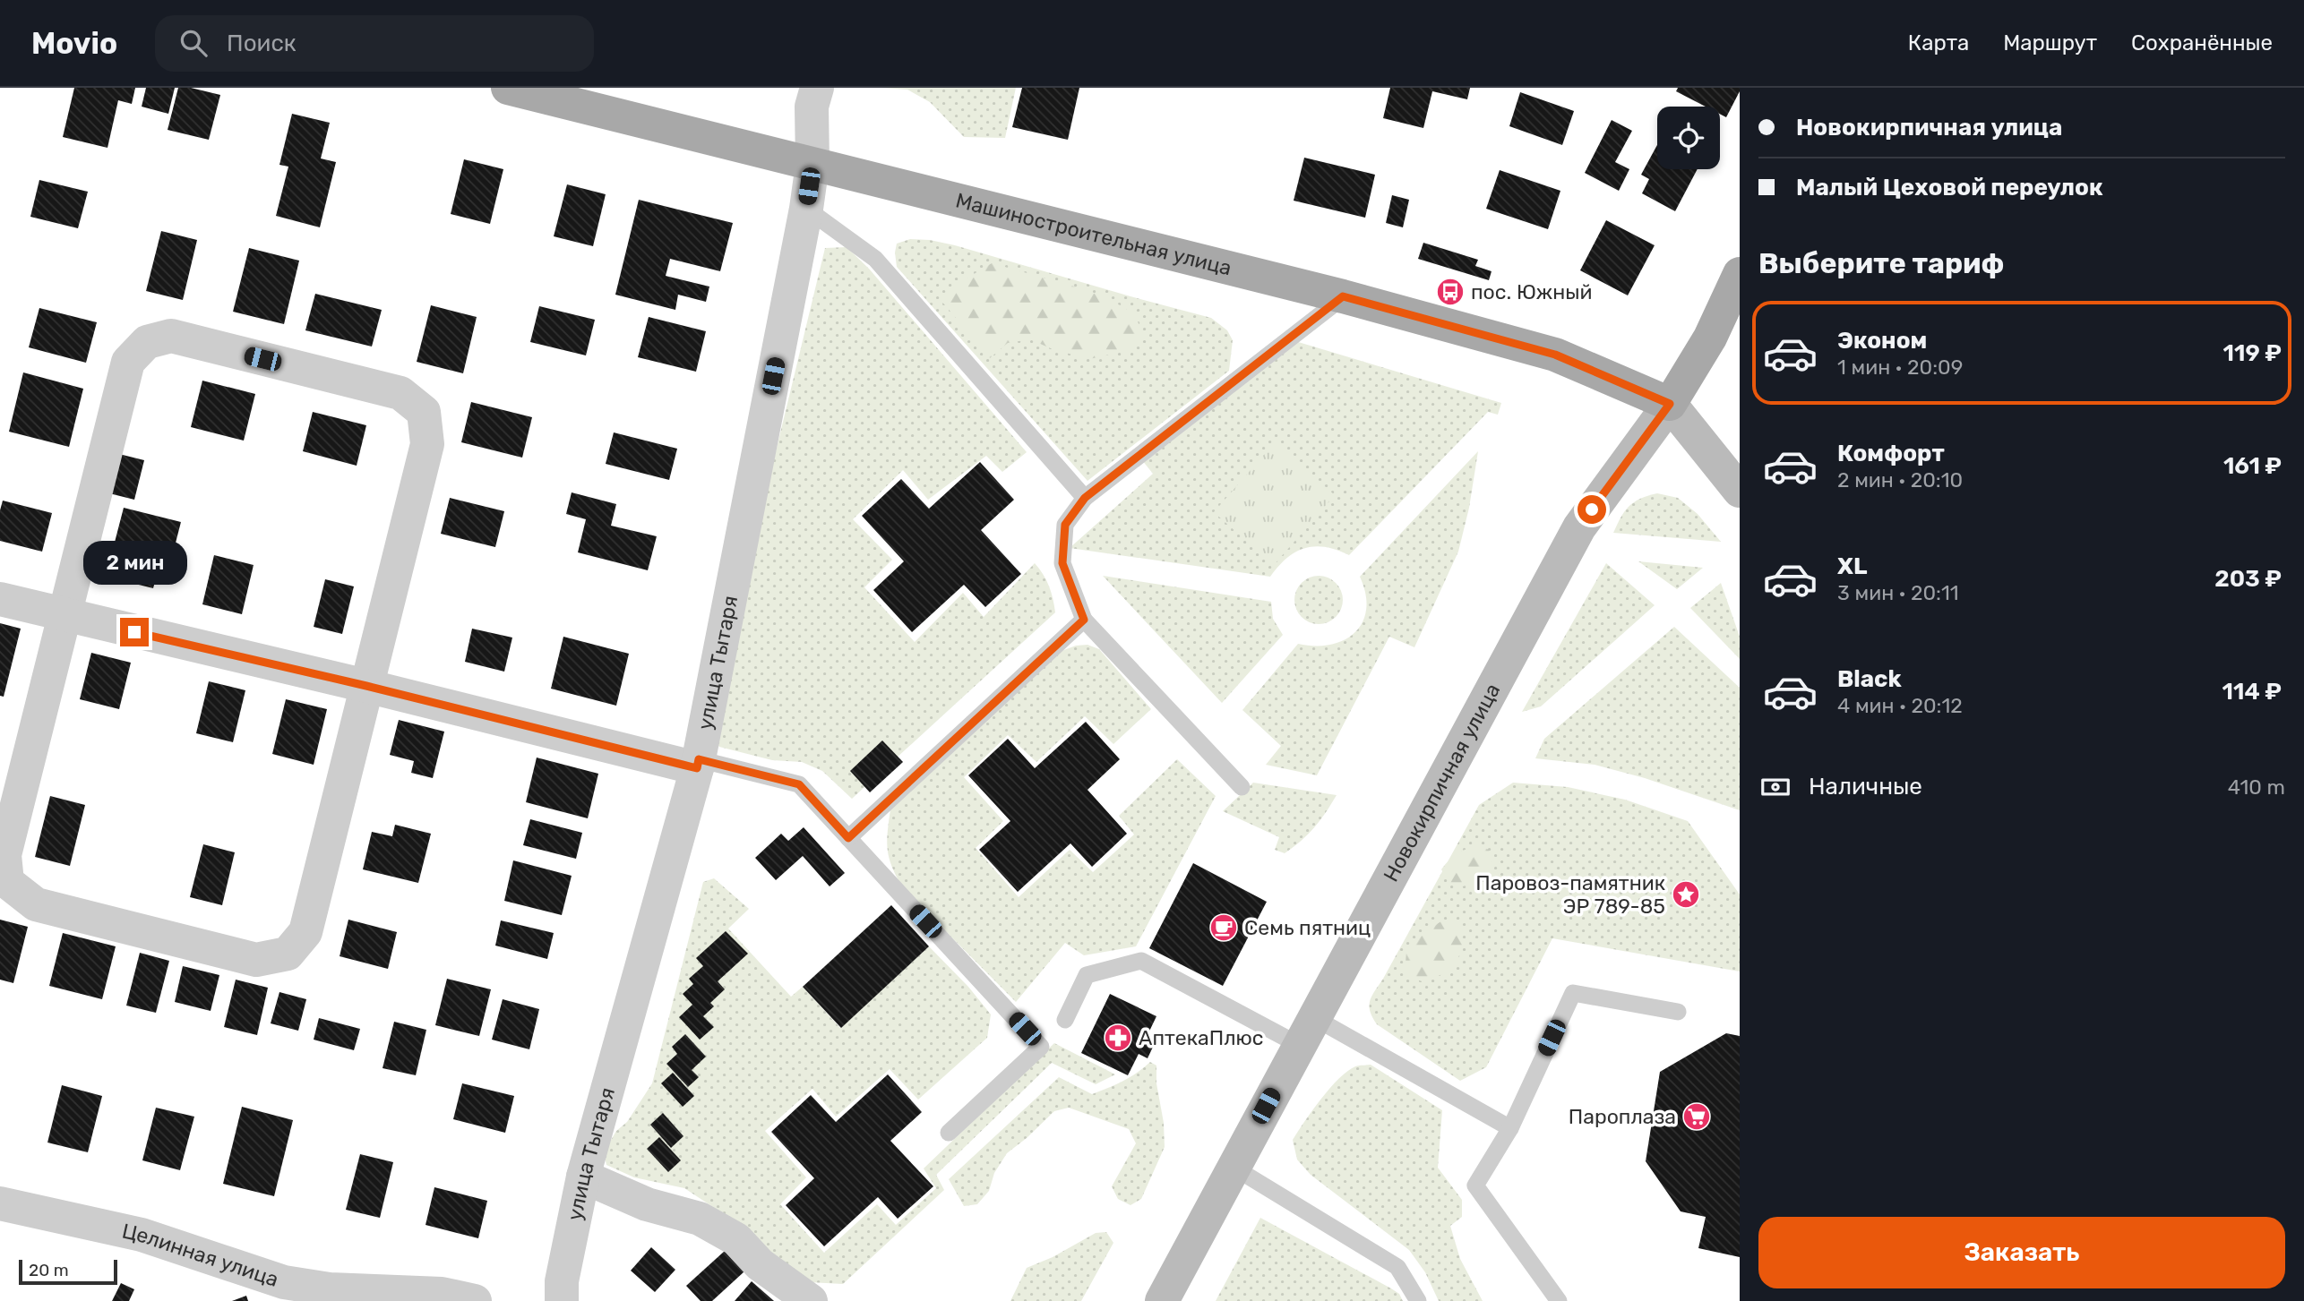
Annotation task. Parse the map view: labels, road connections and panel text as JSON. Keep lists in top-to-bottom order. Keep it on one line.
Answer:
{"streets":{"main road":["Машиностроительная улица","Новокирпичная улица"],"street":["улица Тытаря","Целинная улица"]},"crossings":[["Машиностроительная улица","улица Тытаря"],["Машиностроительная улица","Новокирпичная улица"]],"places":{"bus stop":["пос. Южный"],"place":["Паровоз-памятник ЭР 789-85"],"cafe":["Семь пятниц"],"pharmacy":["АптекаПлюс"],"supermarket":["Пароплаза"]},"scale_bar":"20 m","page":{"header":"Movio","search":"Поиск","nav":["Карта","Маршрут","Сохранённые"],"banner":["Новокирпичная улица","Малый Цеховой переулок"],"heading":"Выберите тариф","list":[{"name":"Эконом","note":"1 мин · 20:09","value":"119 ₽"},{"name":"Комфорт","note":"2 мин · 20:10","value":"161 ₽"},{"name":"XL","note":"3 мин · 20:11","value":"203 ₽"},{"name":"Black","note":"4 мин · 20:12","value":"114 ₽"}],"bubble":"2 мин","pay":["Наличные","410 m"],"buttons":"Заказать","scale":"20 m"}}
